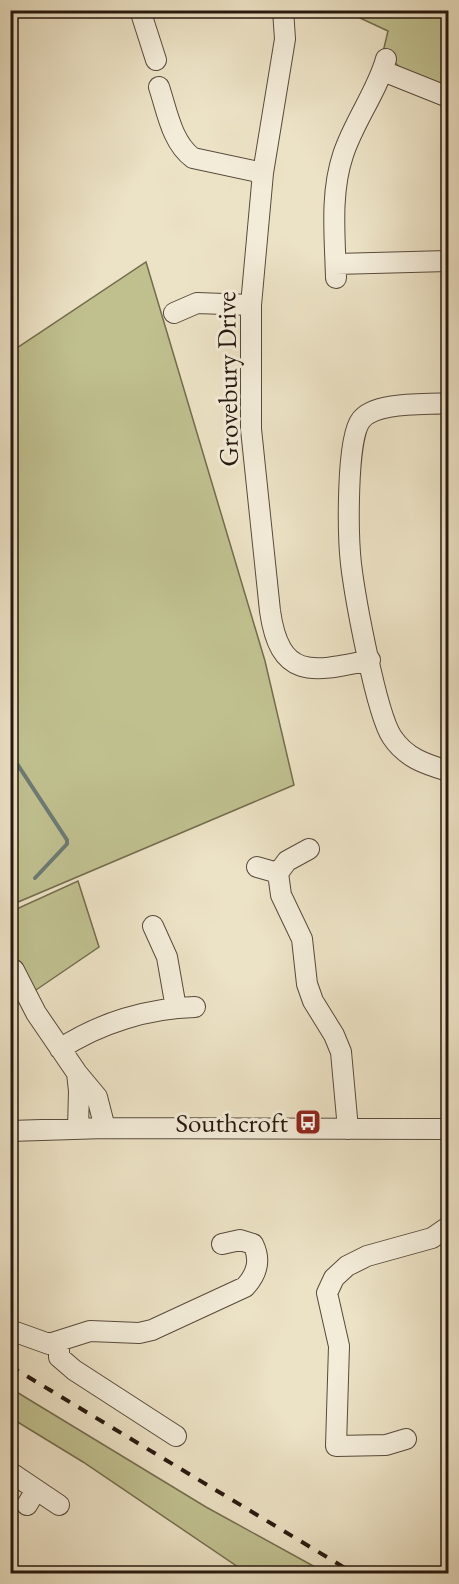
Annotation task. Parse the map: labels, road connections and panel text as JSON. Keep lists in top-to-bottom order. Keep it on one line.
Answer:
{"streets":{"street":["Grovebury Drive"]},"places":{"bus stop":["Southcroft"]}}
